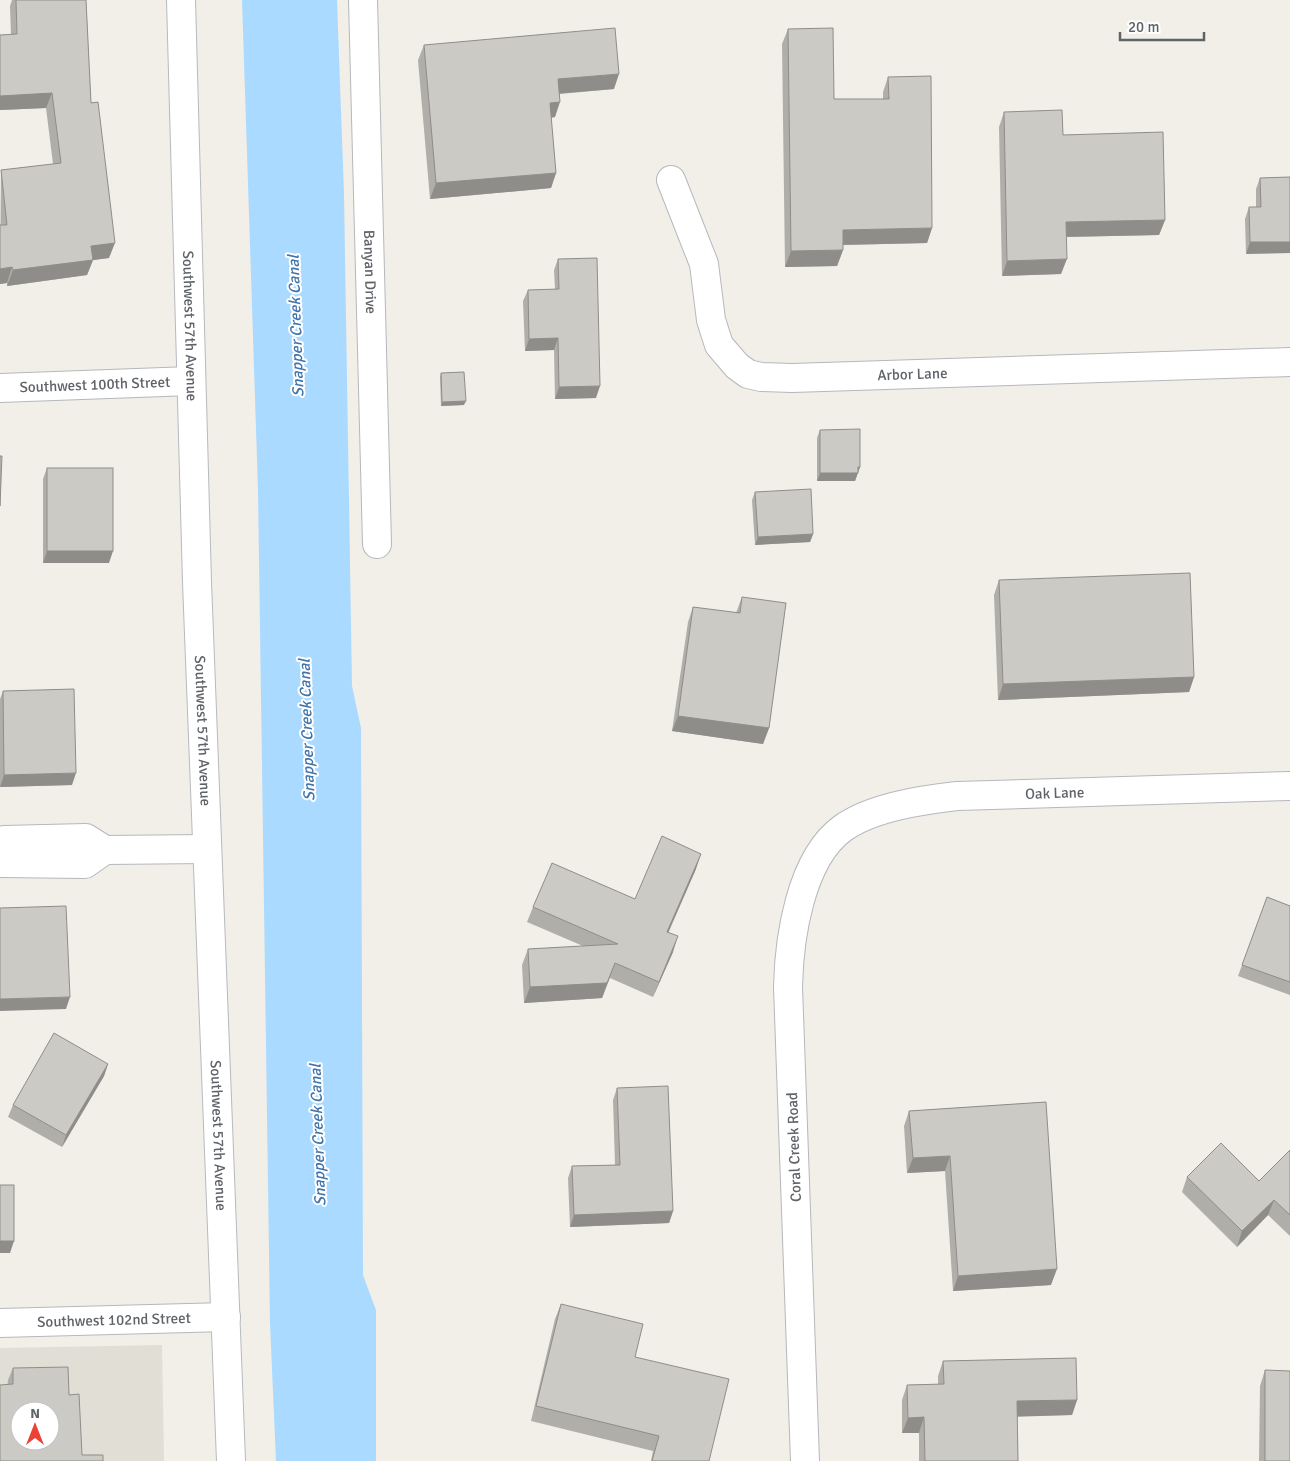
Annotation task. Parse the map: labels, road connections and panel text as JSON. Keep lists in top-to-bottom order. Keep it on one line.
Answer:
{"streets":{"street":["Banyan Drive","Southwest 57th Avenue","Arbor Lane","Southwest 100th Street","Oak Lane","Coral Creek Road","Southwest 102nd Street"]},"crossings":[["Southwest 57th Avenue","Southwest 100th Street"],["Southwest 57th Avenue","Southwest 102nd Street"],["Oak Lane","Coral Creek Road"]],"water":["Snapper Creek Canal"],"scale_bar":"20 m","north":"top"}
